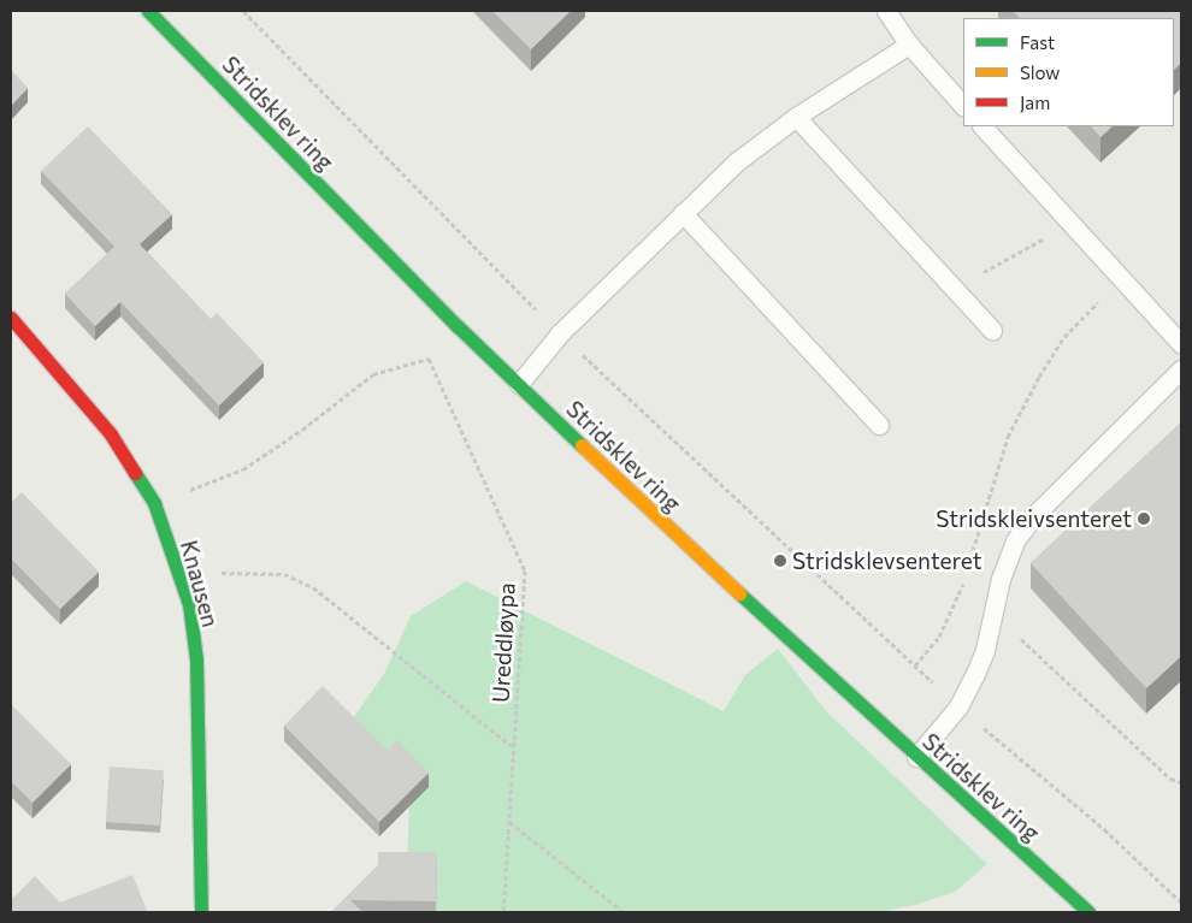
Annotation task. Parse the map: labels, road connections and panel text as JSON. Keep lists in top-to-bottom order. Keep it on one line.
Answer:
{"streets":{"street":["Stridsklev ring","Knausen"],"path":["Ureddløypa"]},"crossings":[["Knausen","Ureddløypa"]],"places":["Stridskleivsenteret","Stridsklevsenteret"],"legend":["Fast","Slow","Jam"]}
